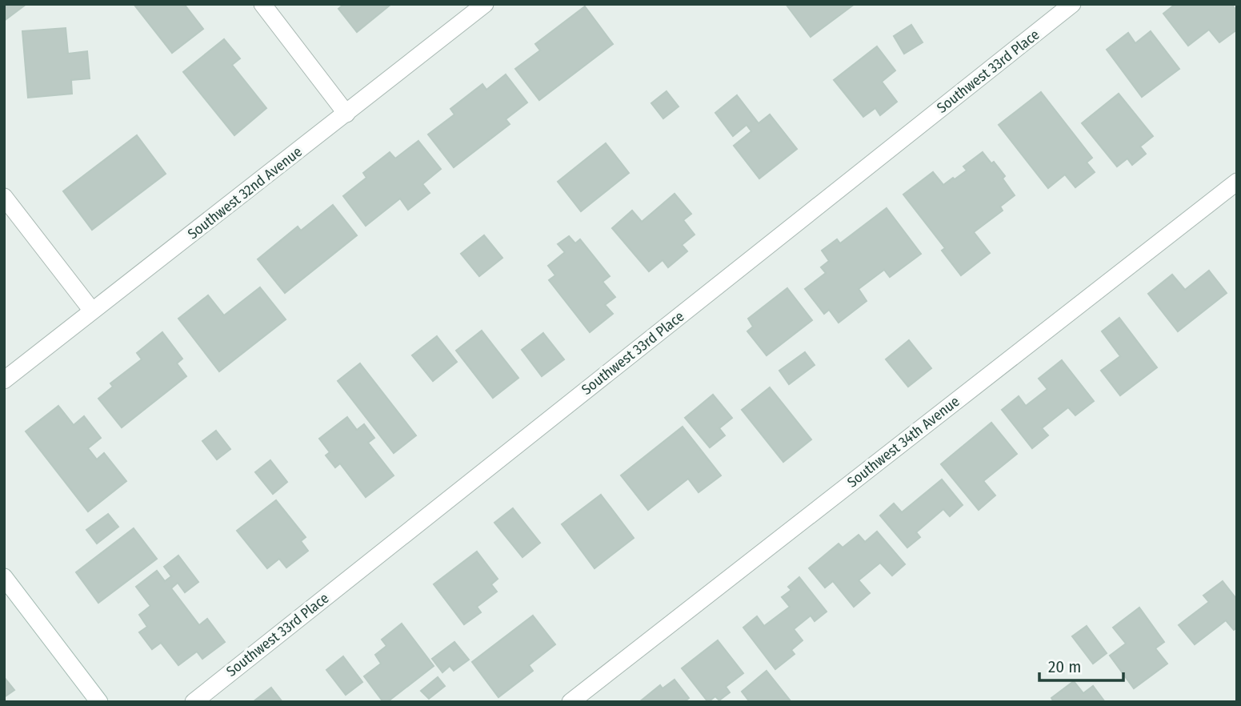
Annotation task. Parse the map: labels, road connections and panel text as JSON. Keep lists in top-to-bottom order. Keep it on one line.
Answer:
{"streets":{"street":["Southwest 33rd Place","Southwest 32nd Avenue","Southwest 34th Avenue"]},"scale_bar":"20 m"}
